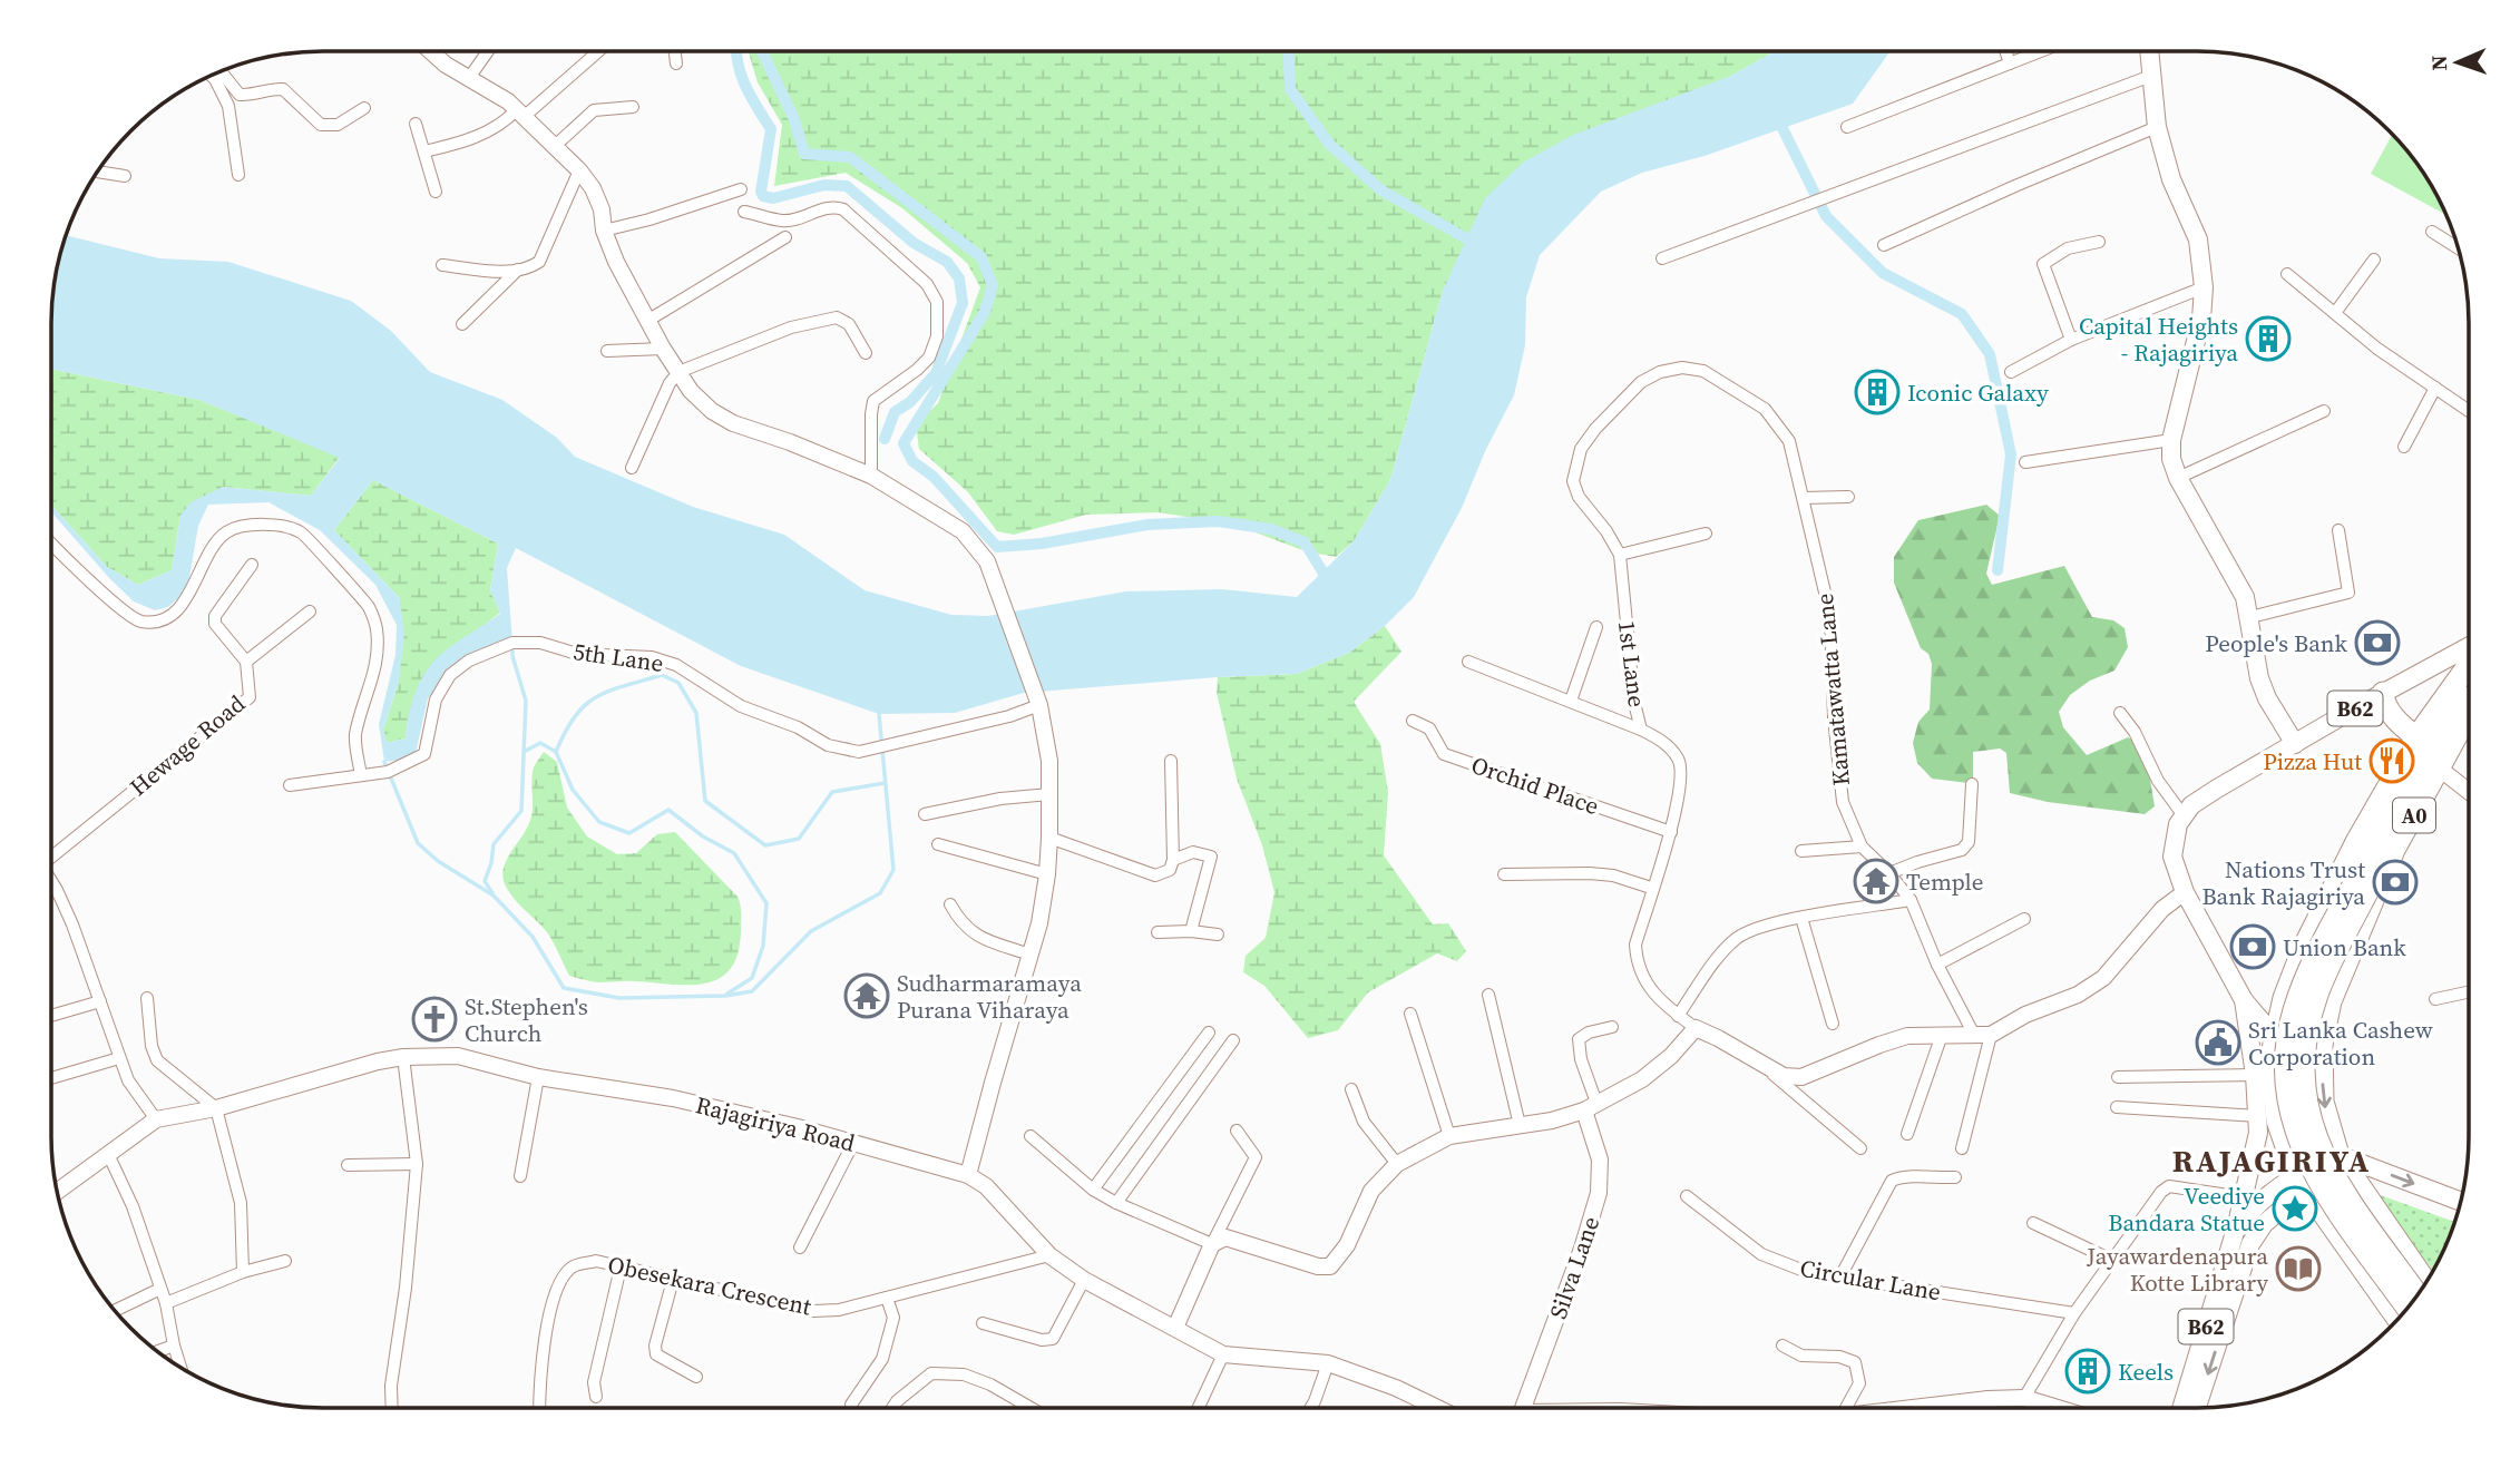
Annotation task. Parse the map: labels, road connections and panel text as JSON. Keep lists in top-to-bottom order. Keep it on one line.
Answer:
{"streets":{"highway":["A0"],"main road":["B62"],"street":["5th Lane","1st Lane","Kamatawatta Lane","Hewage Road","Orchid Place","Rajagiriya Road","Silva Lane","Circular Lane","Obesekara Crescent"]},"crossings":[["1st Lane","Kamatawatta Lane"],["1st Lane","Orchid Place"],["B62","A0"],["Rajagiriya Road","Obesekara Crescent"]],"districts":["RAJAGIRIYA"],"places":{"building":["Capital Heights - Rajagiriya","Iconic Galaxy","Keels"],"bank":["People's Bank","Nations Trust Bank Rajagiriya","Union Bank"],"restaurant":["Pizza Hut"],"temple":["Temple","Sudharmaramaya Purana Viharaya"],"church":["St.Stephen's Church"],"public building":["Sri Lanka Cashew Corporation"],"place":["Veediye Bandara Statue"],"library":["Jayawardenapura Kotte Library"]},"north":"left"}
